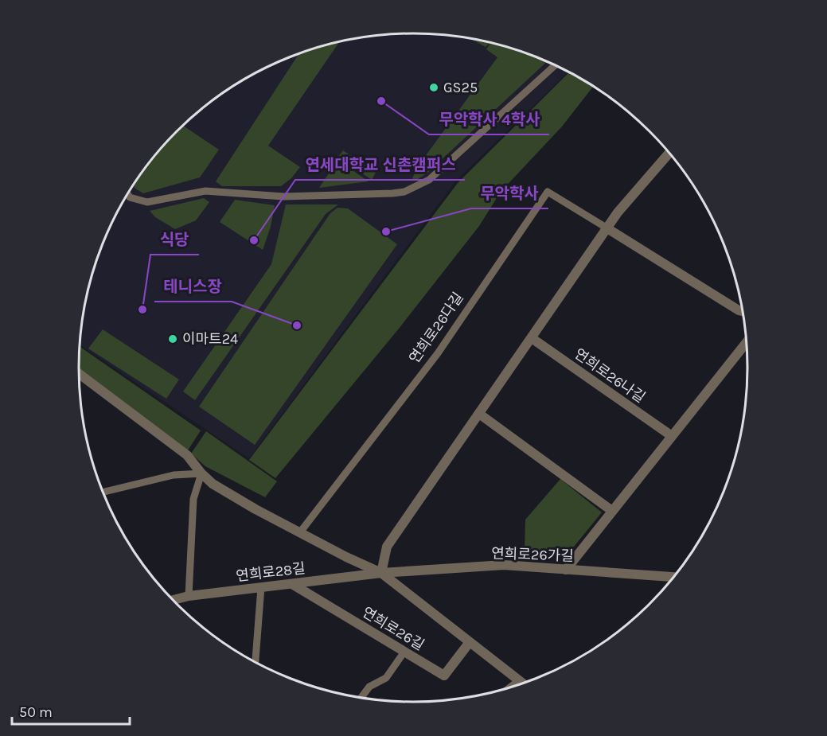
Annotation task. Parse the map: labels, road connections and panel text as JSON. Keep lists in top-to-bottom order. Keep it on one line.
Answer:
{"streets":{"street":["연희로26나길","연희로26가길","연희로28길","연희로26길"],"lane":["연희로26다길"]},"crossings":[["연희로26가길","연희로28길"],["연희로28길","연희로26길"]],"places":["GS25","무악학사 4학사","무악학사","연세대학교 신촌캠퍼스","식당","테니스장","이마트24"],"scale_bar":"50 m"}
